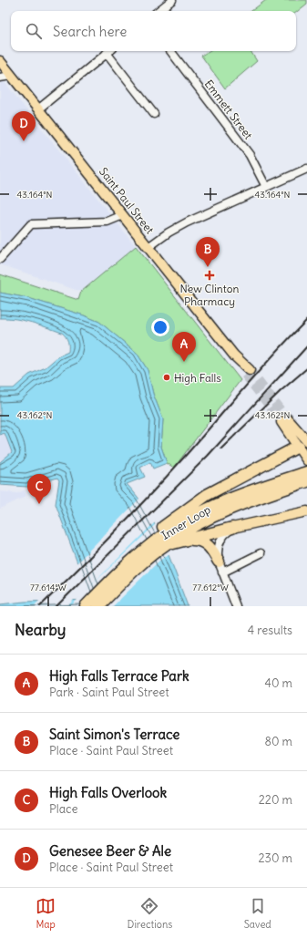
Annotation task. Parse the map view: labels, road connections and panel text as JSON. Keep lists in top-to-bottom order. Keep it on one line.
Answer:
{"streets":{"highway":["Inner Loop"],"main road":["Saint Paul Street"],"street":["Emmett Street"]},"places":{"health":["New Clinton Pharmacy"],"other":["High Falls"]},"page":{"search":"Search here","pins":["D","B","A","C"],"heading":["Nearby","4 results"],"list":[{"mark":"A","name":"High Falls Terrace Park","note":"Park · Saint Paul Street","value":"40 m"},{"mark":"B","name":"Saint Simon's Terrace","note":"Place · Saint Paul Street","value":"80 m"},{"mark":"C","name":"High Falls Overlook","note":"Place","value":"220 m"},{"mark":"D","name":"Genesee Beer & Ale","note":"Place · Saint Paul Street","value":"230 m"}],"nav":["Map","Directions","Saved"]},"coordinates":["43.164°N","43.162°N","77.614°W","77.612°W"]}
